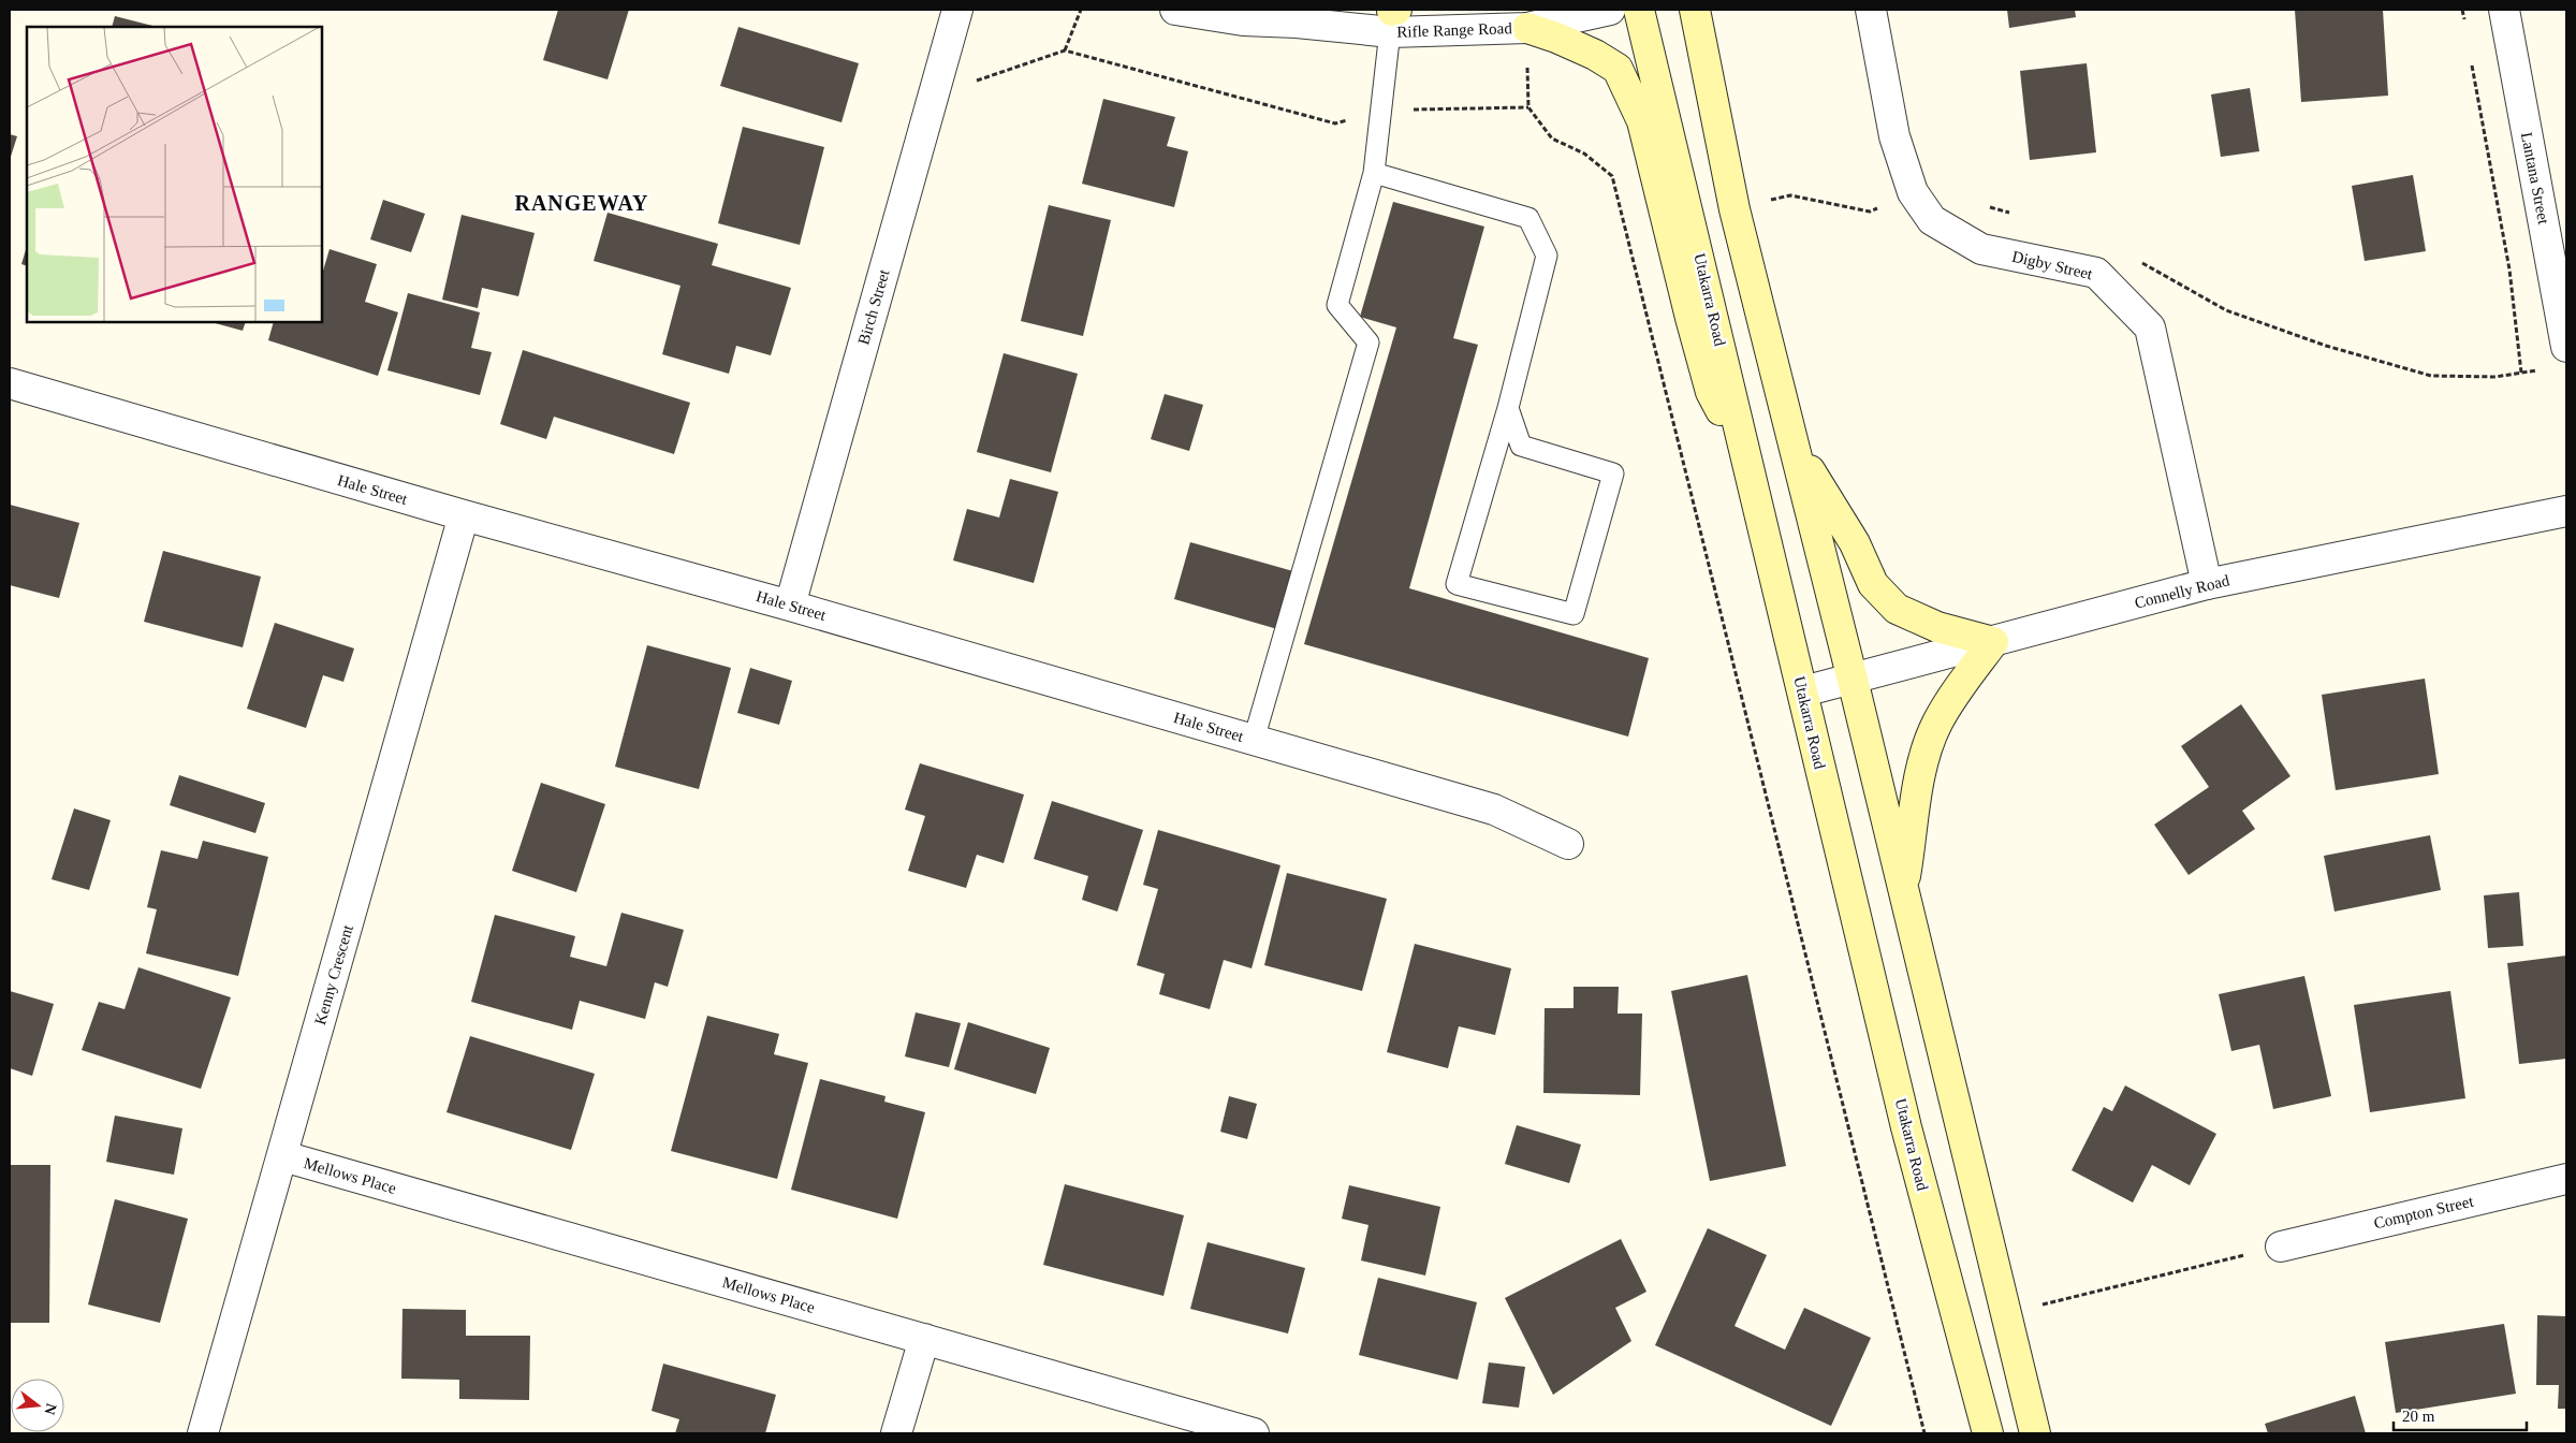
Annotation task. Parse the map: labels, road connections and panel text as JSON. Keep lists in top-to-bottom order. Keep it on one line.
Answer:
{"streets":{"main road":["Utakarra Road"],"street":["Rifle Range Road","Lantana Street","Digby Street","Birch Street","Hale Street","Connelly Road","Kenny Crescent","Mellows Place","Compton Street"]},"crossings":[["Digby Street","Connelly Road"],["Utakarra Road","Connelly Road"],["Birch Street","Hale Street"],["Hale Street","Kenny Crescent"],["Kenny Crescent","Mellows Place"]],"districts":["RANGEWAY"],"scale_bar":"20 m","north":"right"}
